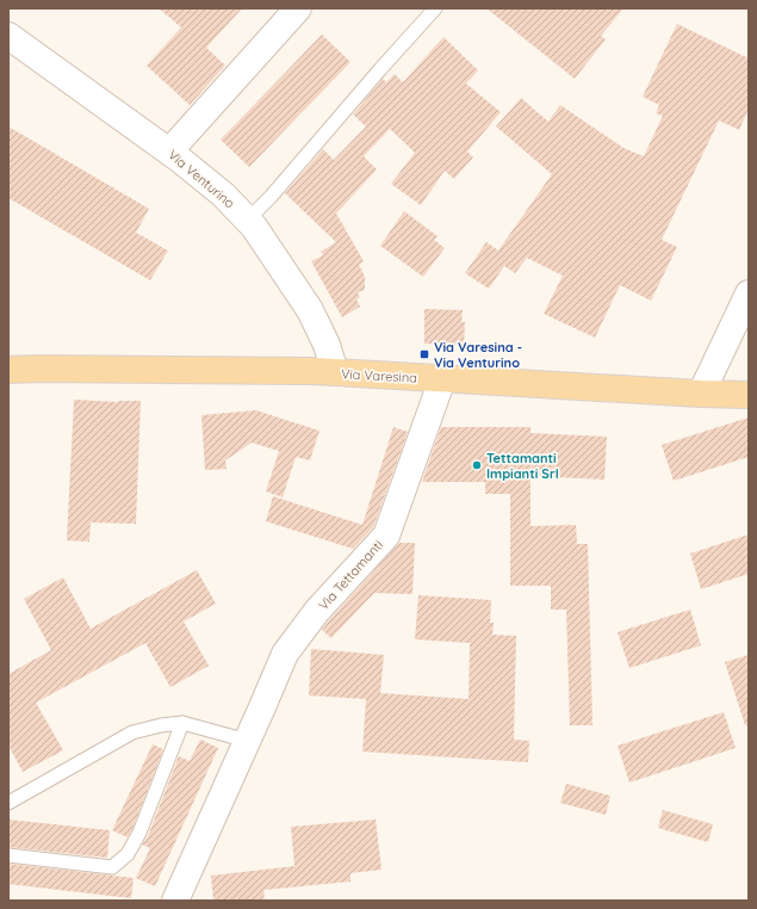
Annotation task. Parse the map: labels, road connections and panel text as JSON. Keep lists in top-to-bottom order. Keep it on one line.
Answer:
{"streets":{"main road":["Via Varesina"],"street":["Via Venturino","Via Tettamanti"]},"crossings":[["Via Venturino","Via Varesina"],["Via Varesina","Via Tettamanti"]],"places":{"transit":["Via Varesina - Via Venturino"],"other":["Tettamanti Impianti Srl"]}}
